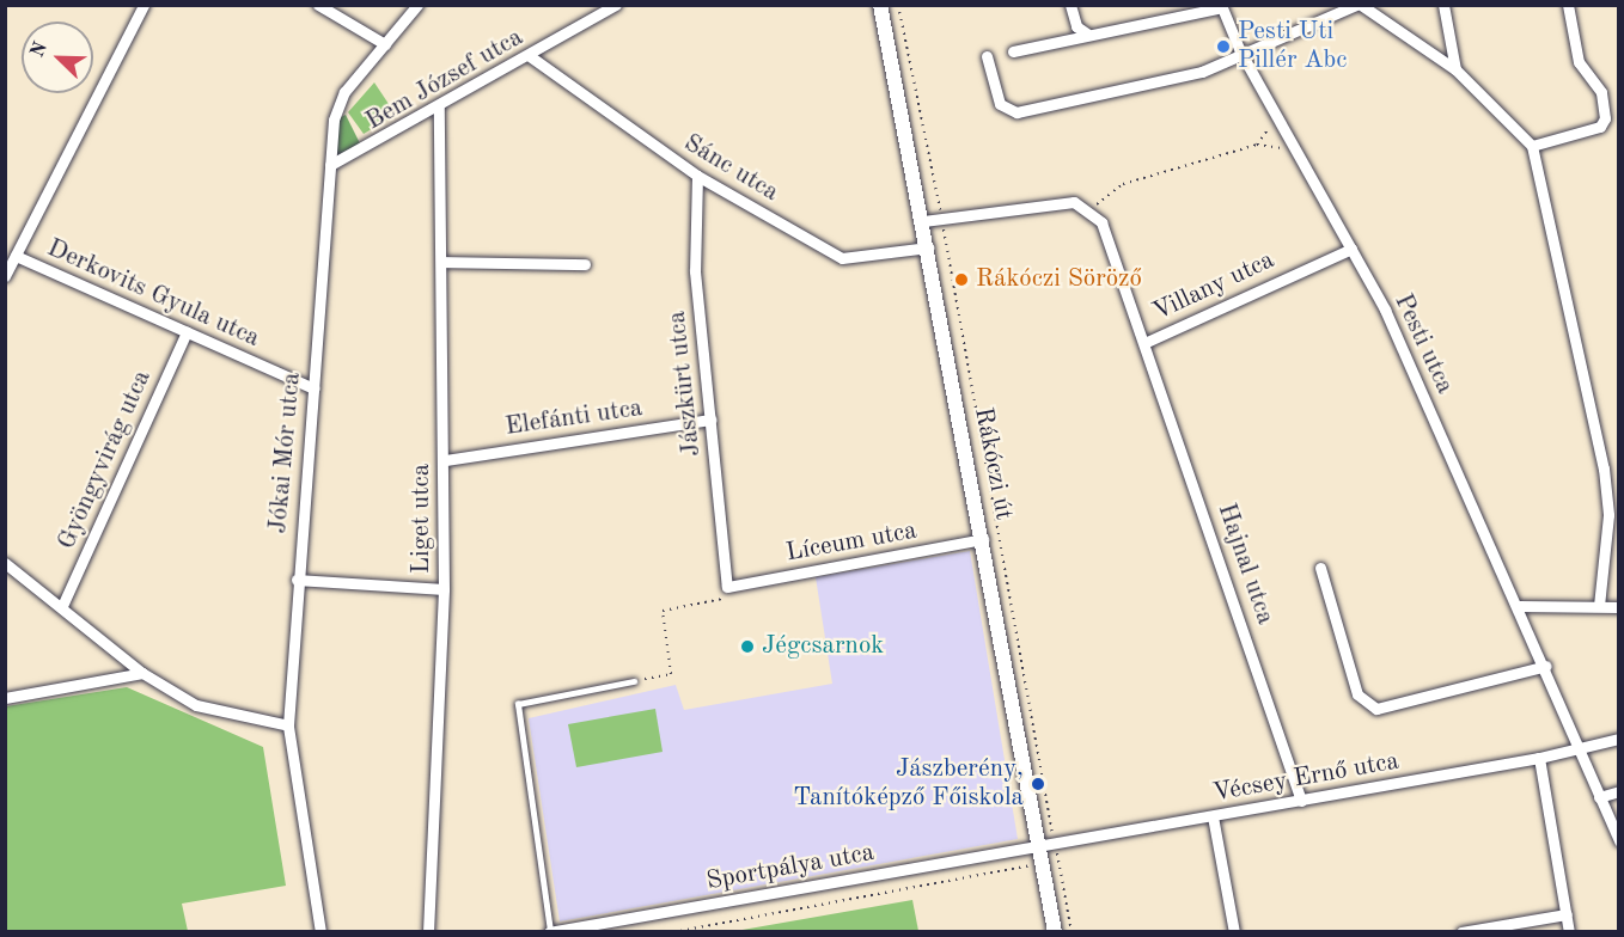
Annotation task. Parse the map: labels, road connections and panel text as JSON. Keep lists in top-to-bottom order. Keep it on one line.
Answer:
{"streets":{"street":["Bem József utca","Sánc utca","Villany utca","Derkovits Gyula utca","Pesti utca","Jászkürt utca","Elefánti utca","Jókai Mór utca","Gyöngyvirág utca","Rákóczi út","Liget utca","Líceum utca","Hajnal utca","Vécsey Ernő utca","Sportpálya utca"]},"crossings":[["Bem József utca","Sánc utca"],["Bem József utca","Jókai Mór utca"],["Bem József utca","Liget utca"],["Sánc utca","Jászkürt utca"],["Sánc utca","Rákóczi út"],["Villany utca","Pesti utca"],["Villany utca","Hajnal utca"],["Derkovits Gyula utca","Jókai Mór utca"],["Derkovits Gyula utca","Gyöngyvirág utca"],["Pesti utca","Vécsey Ernő utca"],["Jászkürt utca","Elefánti utca"],["Jászkürt utca","Líceum utca"],["Elefánti utca","Liget utca"],["Rákóczi út","Líceum utca"],["Rákóczi út","Vécsey Ernő utca"],["Rákóczi út","Sportpálya utca"],["Hajnal utca","Vécsey Ernő utca"],["Vécsey Ernő utca","Sportpálya utca"]],"places":["Pesti Uti Pillér Abc","Rákóczi Söröző","Jégcsarnok","Jászberény, Tanítóképző Főiskola"],"north":"top left"}
